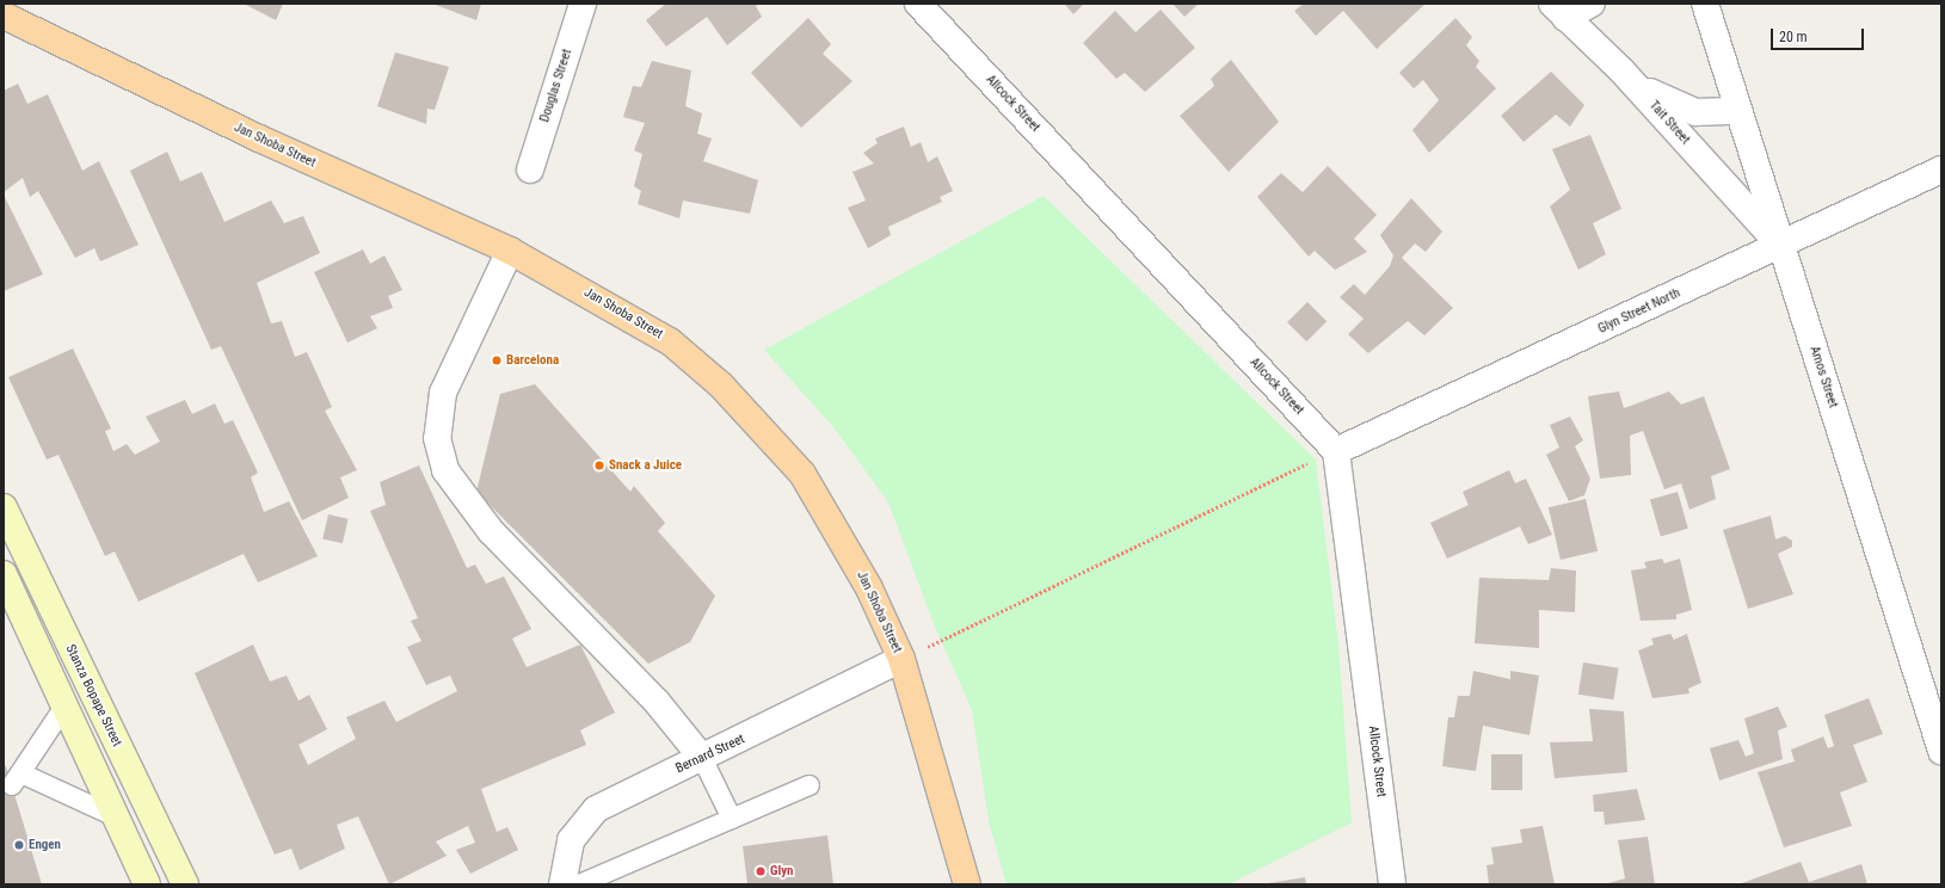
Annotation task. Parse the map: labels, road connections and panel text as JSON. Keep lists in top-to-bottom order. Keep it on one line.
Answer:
{"streets":{"main road":["Jan Shoba Street","Stanza Bopape Street"],"street":["Douglas Street","Allcock Street","Tait Street","Glyn Street North","Amos Street","Bernard Street"]},"crossings":[["Allcock Street","Glyn Street North"],["Tait Street","Glyn Street North"],["Tait Street","Amos Street"],["Jan Shoba Street","Bernard Street"],["Glyn Street North","Amos Street"]],"places":["Barcelona","Snack a Juice","Engen","Glyn"],"scale_bar":"20 m"}
